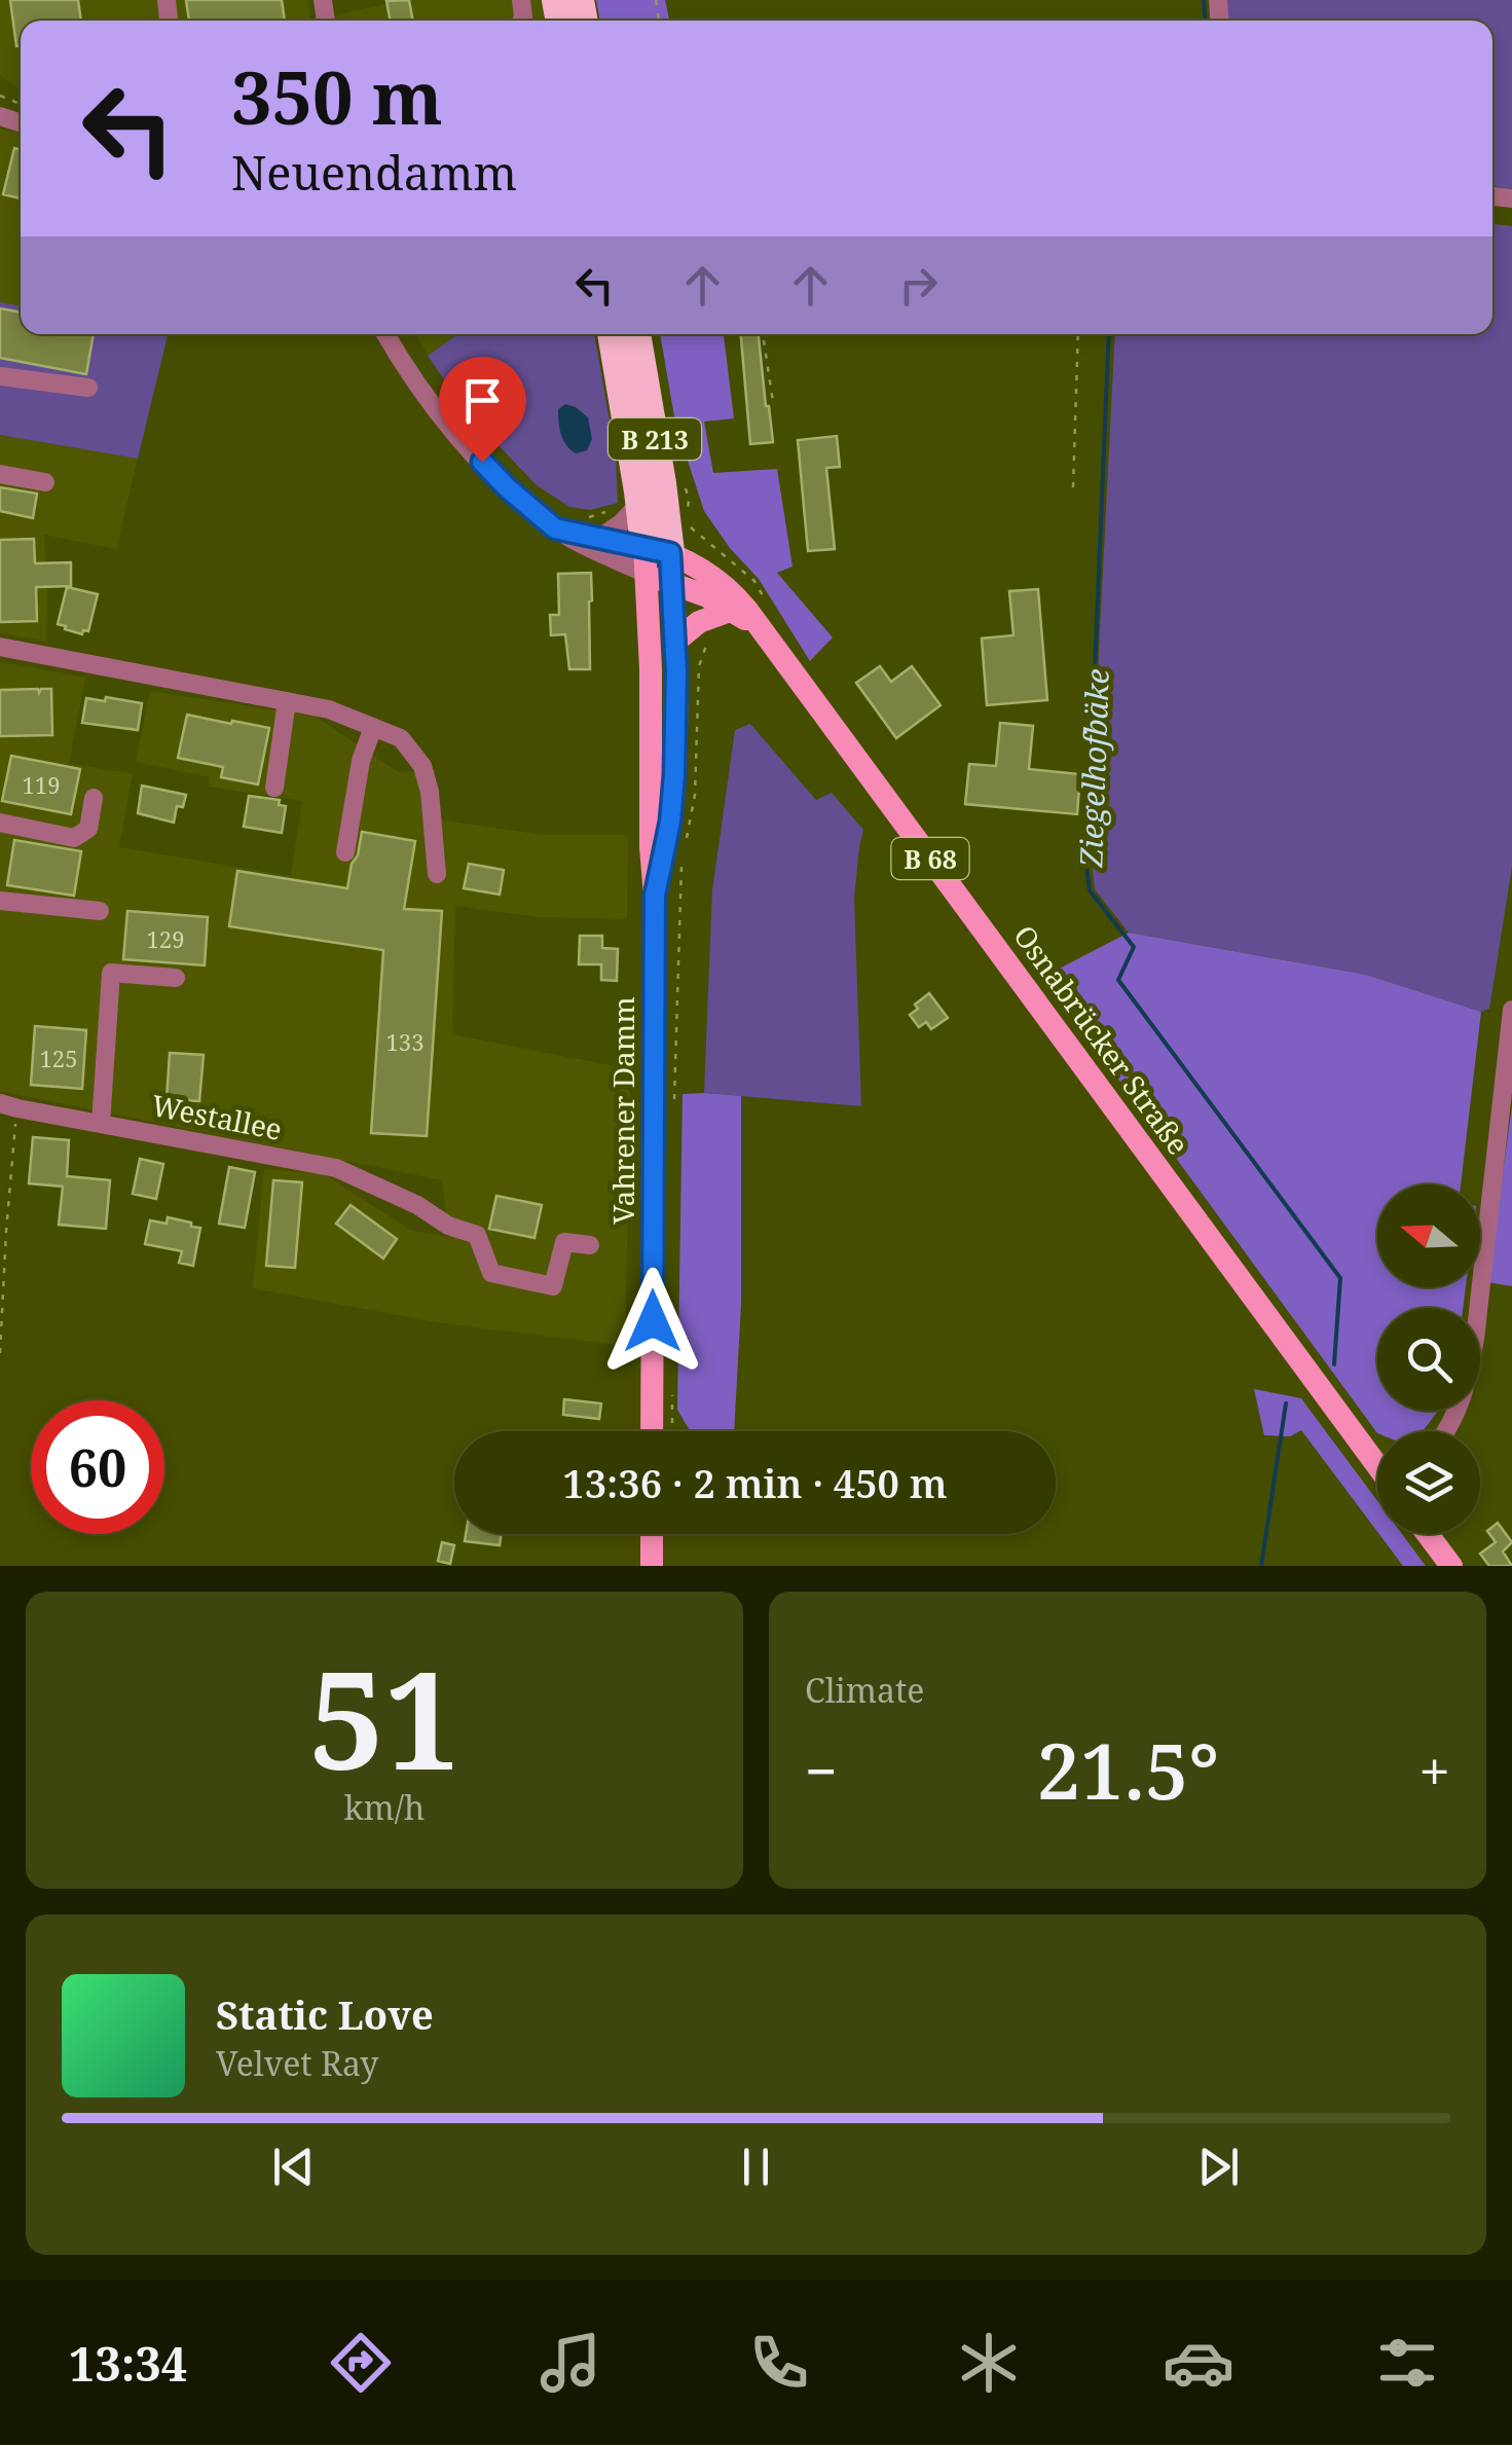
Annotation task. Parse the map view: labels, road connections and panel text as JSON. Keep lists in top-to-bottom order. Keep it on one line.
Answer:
{"streets":{"highway":["B 213"],"main road":["B 68","Osnabrücker Straße","Vahrener Damm"],"street":["Westallee"]},"crossings":[["B 213","Osnabrücker Straße"],["B 213","Vahrener Damm"],["Osnabrücker Straße","Vahrener Damm"]],"water":["Ziegelhofbäke"],"house_numbers":["119","129","133","125"],"north":"left","page":{"turn":["350 m","Neuendamm"],"limit":"60","trip":"13:36 · 2 min · 450 m","tile":[["51","km/h"],"Climate"],"heat":["−","21.5°","+"],"song":["Static Love","Velvet Ray"],"tabs":"13:34"}}
